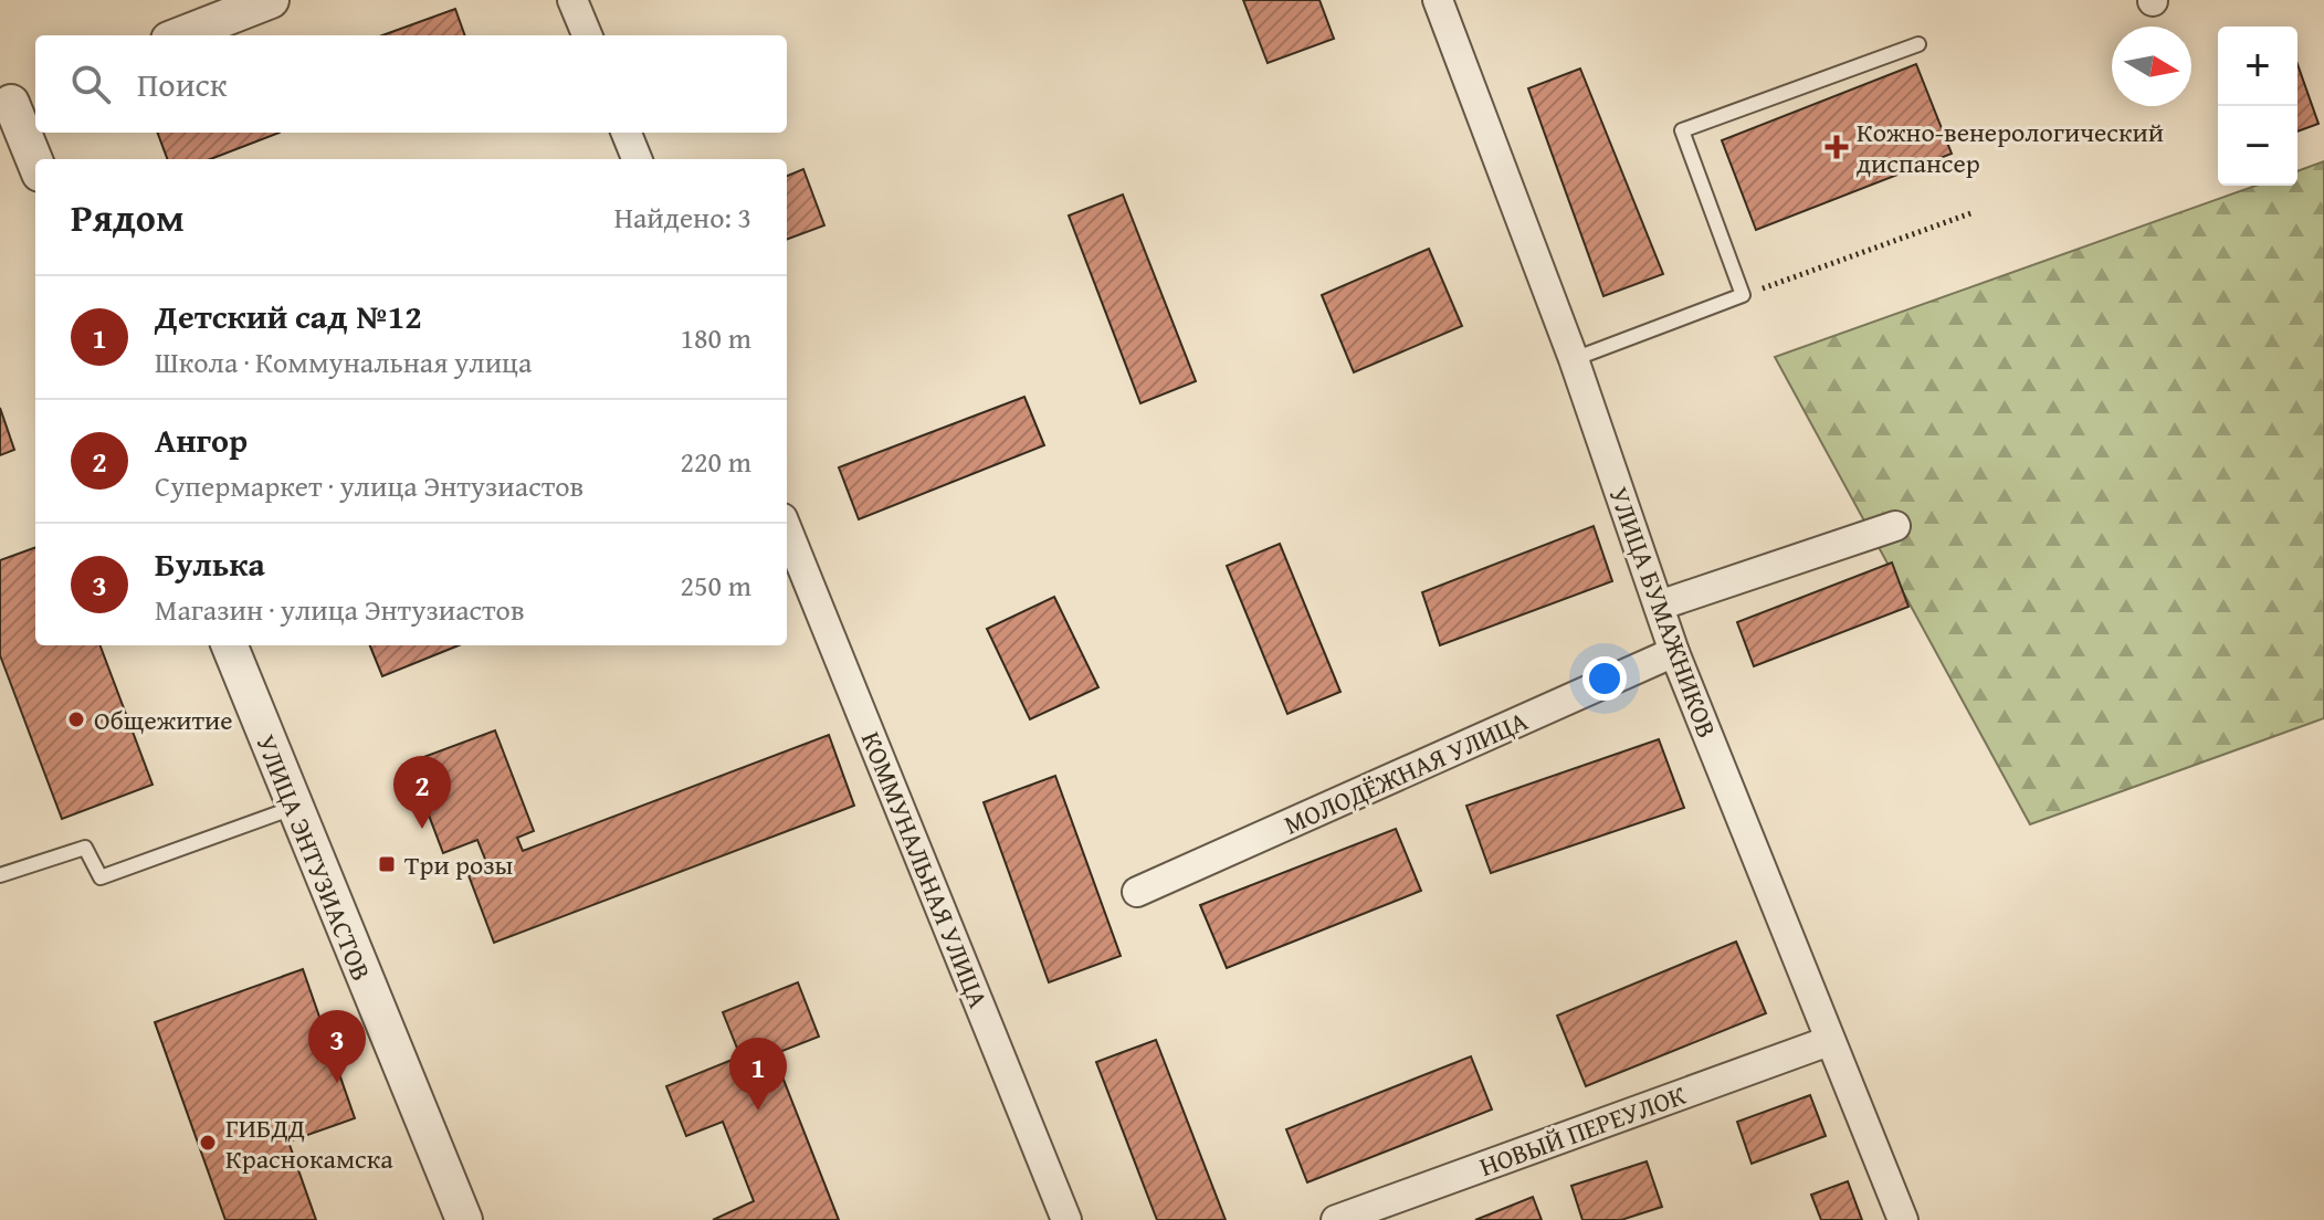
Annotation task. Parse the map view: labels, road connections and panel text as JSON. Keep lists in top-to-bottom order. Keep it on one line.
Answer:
{"streets":{"street":["УЛИЦА БУМАЖНИКОВ","МОЛОДЁЖНАЯ УЛИЦА","УЛИЦА ЭНТУЗИАСТОВ","КОММУНАЛЬНАЯ УЛИЦА","НОВЫЙ ПЕРЕУЛОК"]},"crossings":[["УЛИЦА БУМАЖНИКОВ","МОЛОДЁЖНАЯ УЛИЦА"],["УЛИЦА БУМАЖНИКОВ","НОВЫЙ ПЕРЕУЛОК"]],"places":{"health":["Кожно-венерологический диспансер"],"other":["Общежитие","ГИБДД Краснокамска"],"transit":["Три розы"]},"north":"right","page":{"map_buttons":["+","−"],"search":"Поиск","heading":["Рядом","Найдено: 3"],"list":[{"mark":"1","name":"Детский сад №12","note":"Школа · Коммунальная улица","value":"180 m"},{"mark":"2","name":"Ангор","note":"Супермаркет · улица Энтузиастов","value":"220 m"},{"mark":"3","name":"Булька","note":"Магазин · улица Энтузиастов","value":"250 m"}],"pins":["2","3","1"]}}
